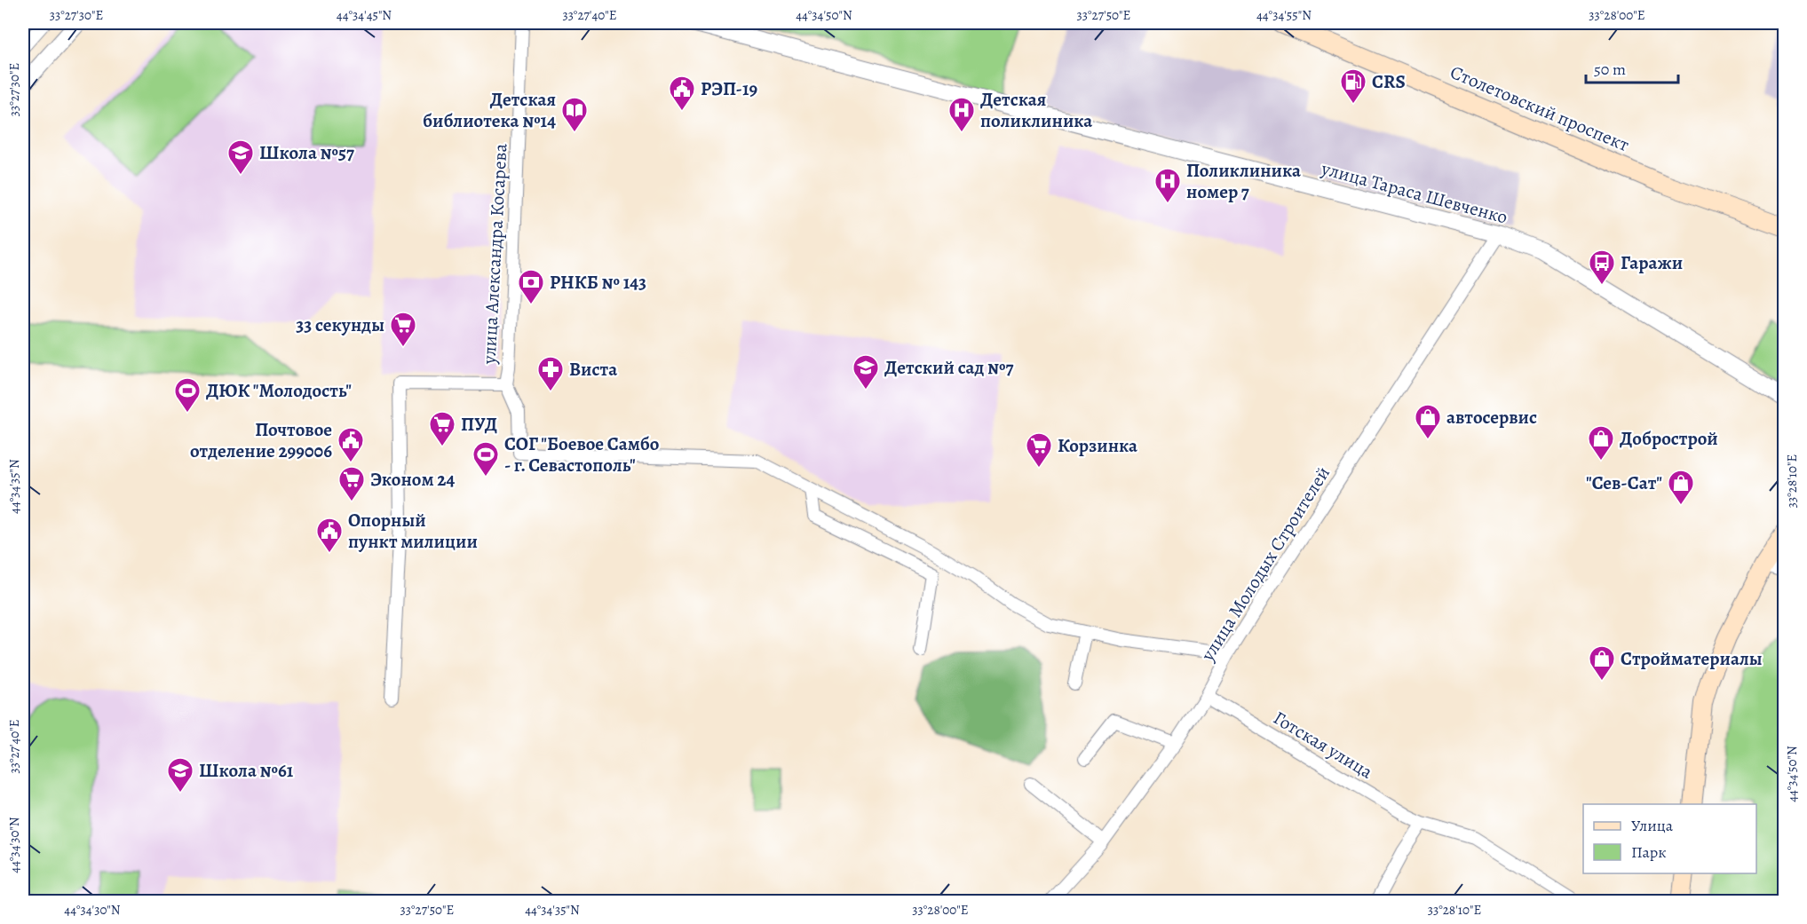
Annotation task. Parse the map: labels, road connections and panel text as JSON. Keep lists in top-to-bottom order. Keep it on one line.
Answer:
{"streets":{"main road":["Столетовский проспект"],"street":["улица Тараса Шевченко","улица Александра Косарева","улица Молодых Строителей","Готская улица"]},"crossings":[["улица Тараса Шевченко","улица Молодых Строителей"],["улица Молодых Строителей","Готская улица"]],"places":{"fuel station":["CRS"],"public building":["РЭП-19","Почтовое отделение 299006","Опорный пункт милиции"],"library":["Детская библиотека №14"],"hospital":["Детская поликлиника","Поликлиника номер 7"],"school or university":["Школа №57","Детский сад №7","Школа №61"],"bus stop":["Гаражи"],"bank":["РНКБ № 143"],"supermarket":["33 секунды","ПУД","Корзинка","Эконом 24"],"pharmacy":["Виста"],"sports":["ДЮК \"Молодость\"","СОГ \"Боевое Самбо - г. Севастополь\""],"shop":["автосервис","Добрострой","\"Сев-Сат\"","Стройматериалы"]},"legend":["Улица","Парк"],"scale_bar":"50 m","coordinates":["33°27'30\"E","44°34'45\"N","33°27'40\"E","44°34'50\"N","33°27'50\"E","44°34'55\"N","33°28'00\"E","33°28'10\"E","44°34'35\"N","44°34'30\"N"]}
